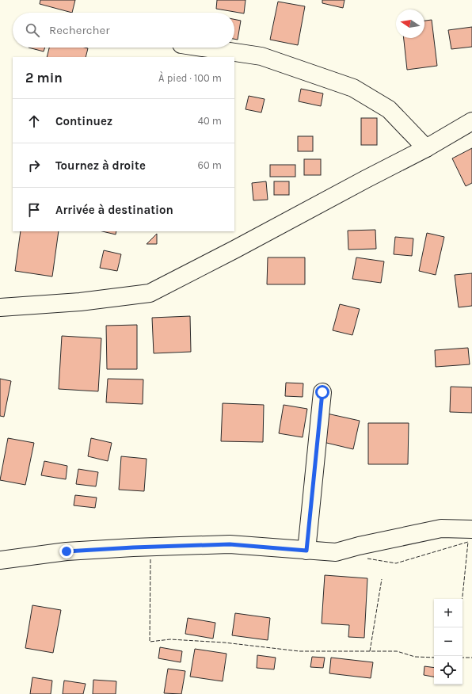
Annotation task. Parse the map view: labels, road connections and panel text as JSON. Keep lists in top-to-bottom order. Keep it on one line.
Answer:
{"north":"left","page":{"search":"Rechercher","heading":["2 min","À pied · 100 m"],"list":[["Continuez","40 m"],["Tournez à droite","60 m"],"Arrivée à destination"],"map_buttons":["+","−"]}}
